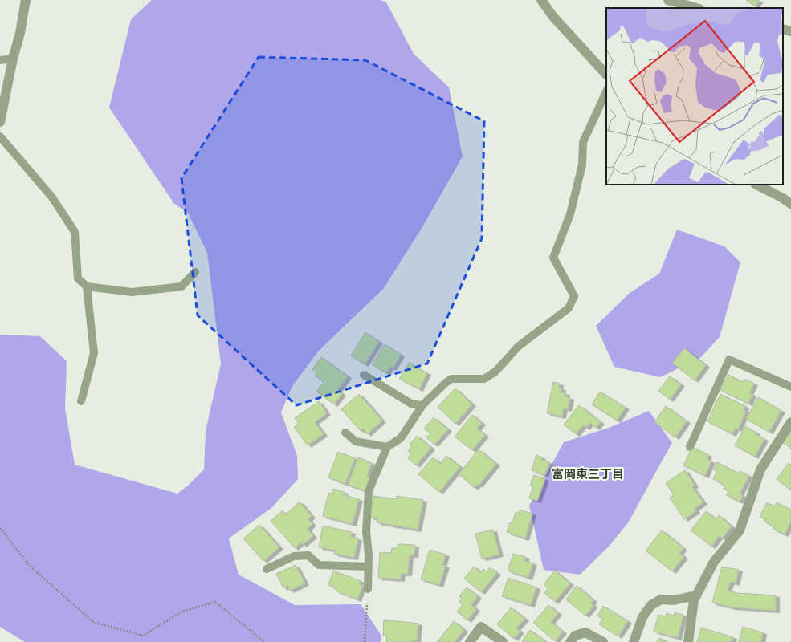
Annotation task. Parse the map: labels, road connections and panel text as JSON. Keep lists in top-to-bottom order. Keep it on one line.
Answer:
{"districts":["富岡東三丁目"]}
